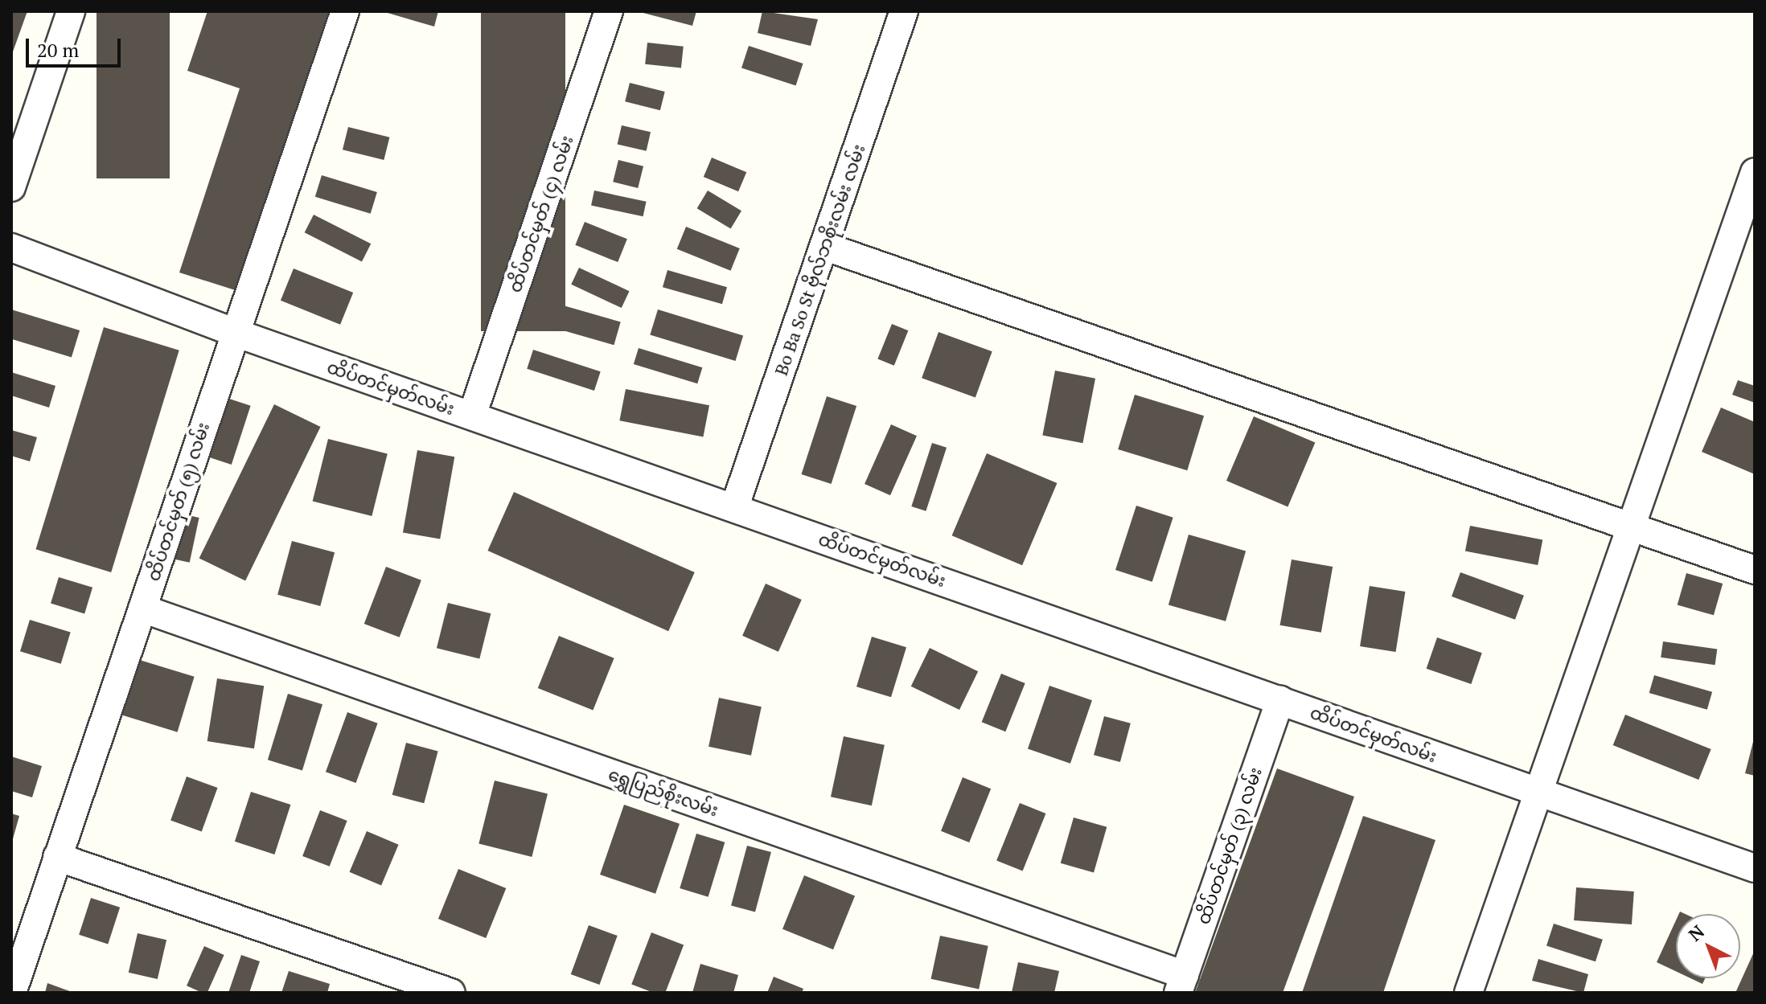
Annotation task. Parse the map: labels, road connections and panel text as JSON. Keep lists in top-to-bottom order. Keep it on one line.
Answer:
{"streets":{"street":["ထိပ်တင်မှတ် (၄) လမ်း","Bo Ba So St ဗိုလ်ဘစိုးလမ်း လမ်း","ထိပ်တင်မှတ်လမ်း","ထိပ်တင်မှတ် (၅) လမ်း","ရွှေပြည်စိုးလမ်း","ထိပ်တင်မှတ် (၃) လမ်း"]},"crossings":[["ထိပ်တင်မှတ် (၄) လမ်း","ထိပ်တင်မှတ်လမ်း"],["Bo Ba So St ဗိုလ်ဘစိုးလမ်း လမ်း","ထိပ်တင်မှတ်လမ်း"],["ထိပ်တင်မှတ်လမ်း","ထိပ်တင်မှတ် (၅) လမ်း"],["ထိပ်တင်မှတ်လမ်း","ထိပ်တင်မှတ် (၃) လမ်း"],["ထိပ်တင်မှတ် (၅) လမ်း","ရွှေပြည်စိုးလမ်း"],["ရွှေပြည်စိုးလမ်း","ထိပ်တင်မှတ် (၃) လမ်း"]],"scale_bar":"20 m","north":"top left"}
